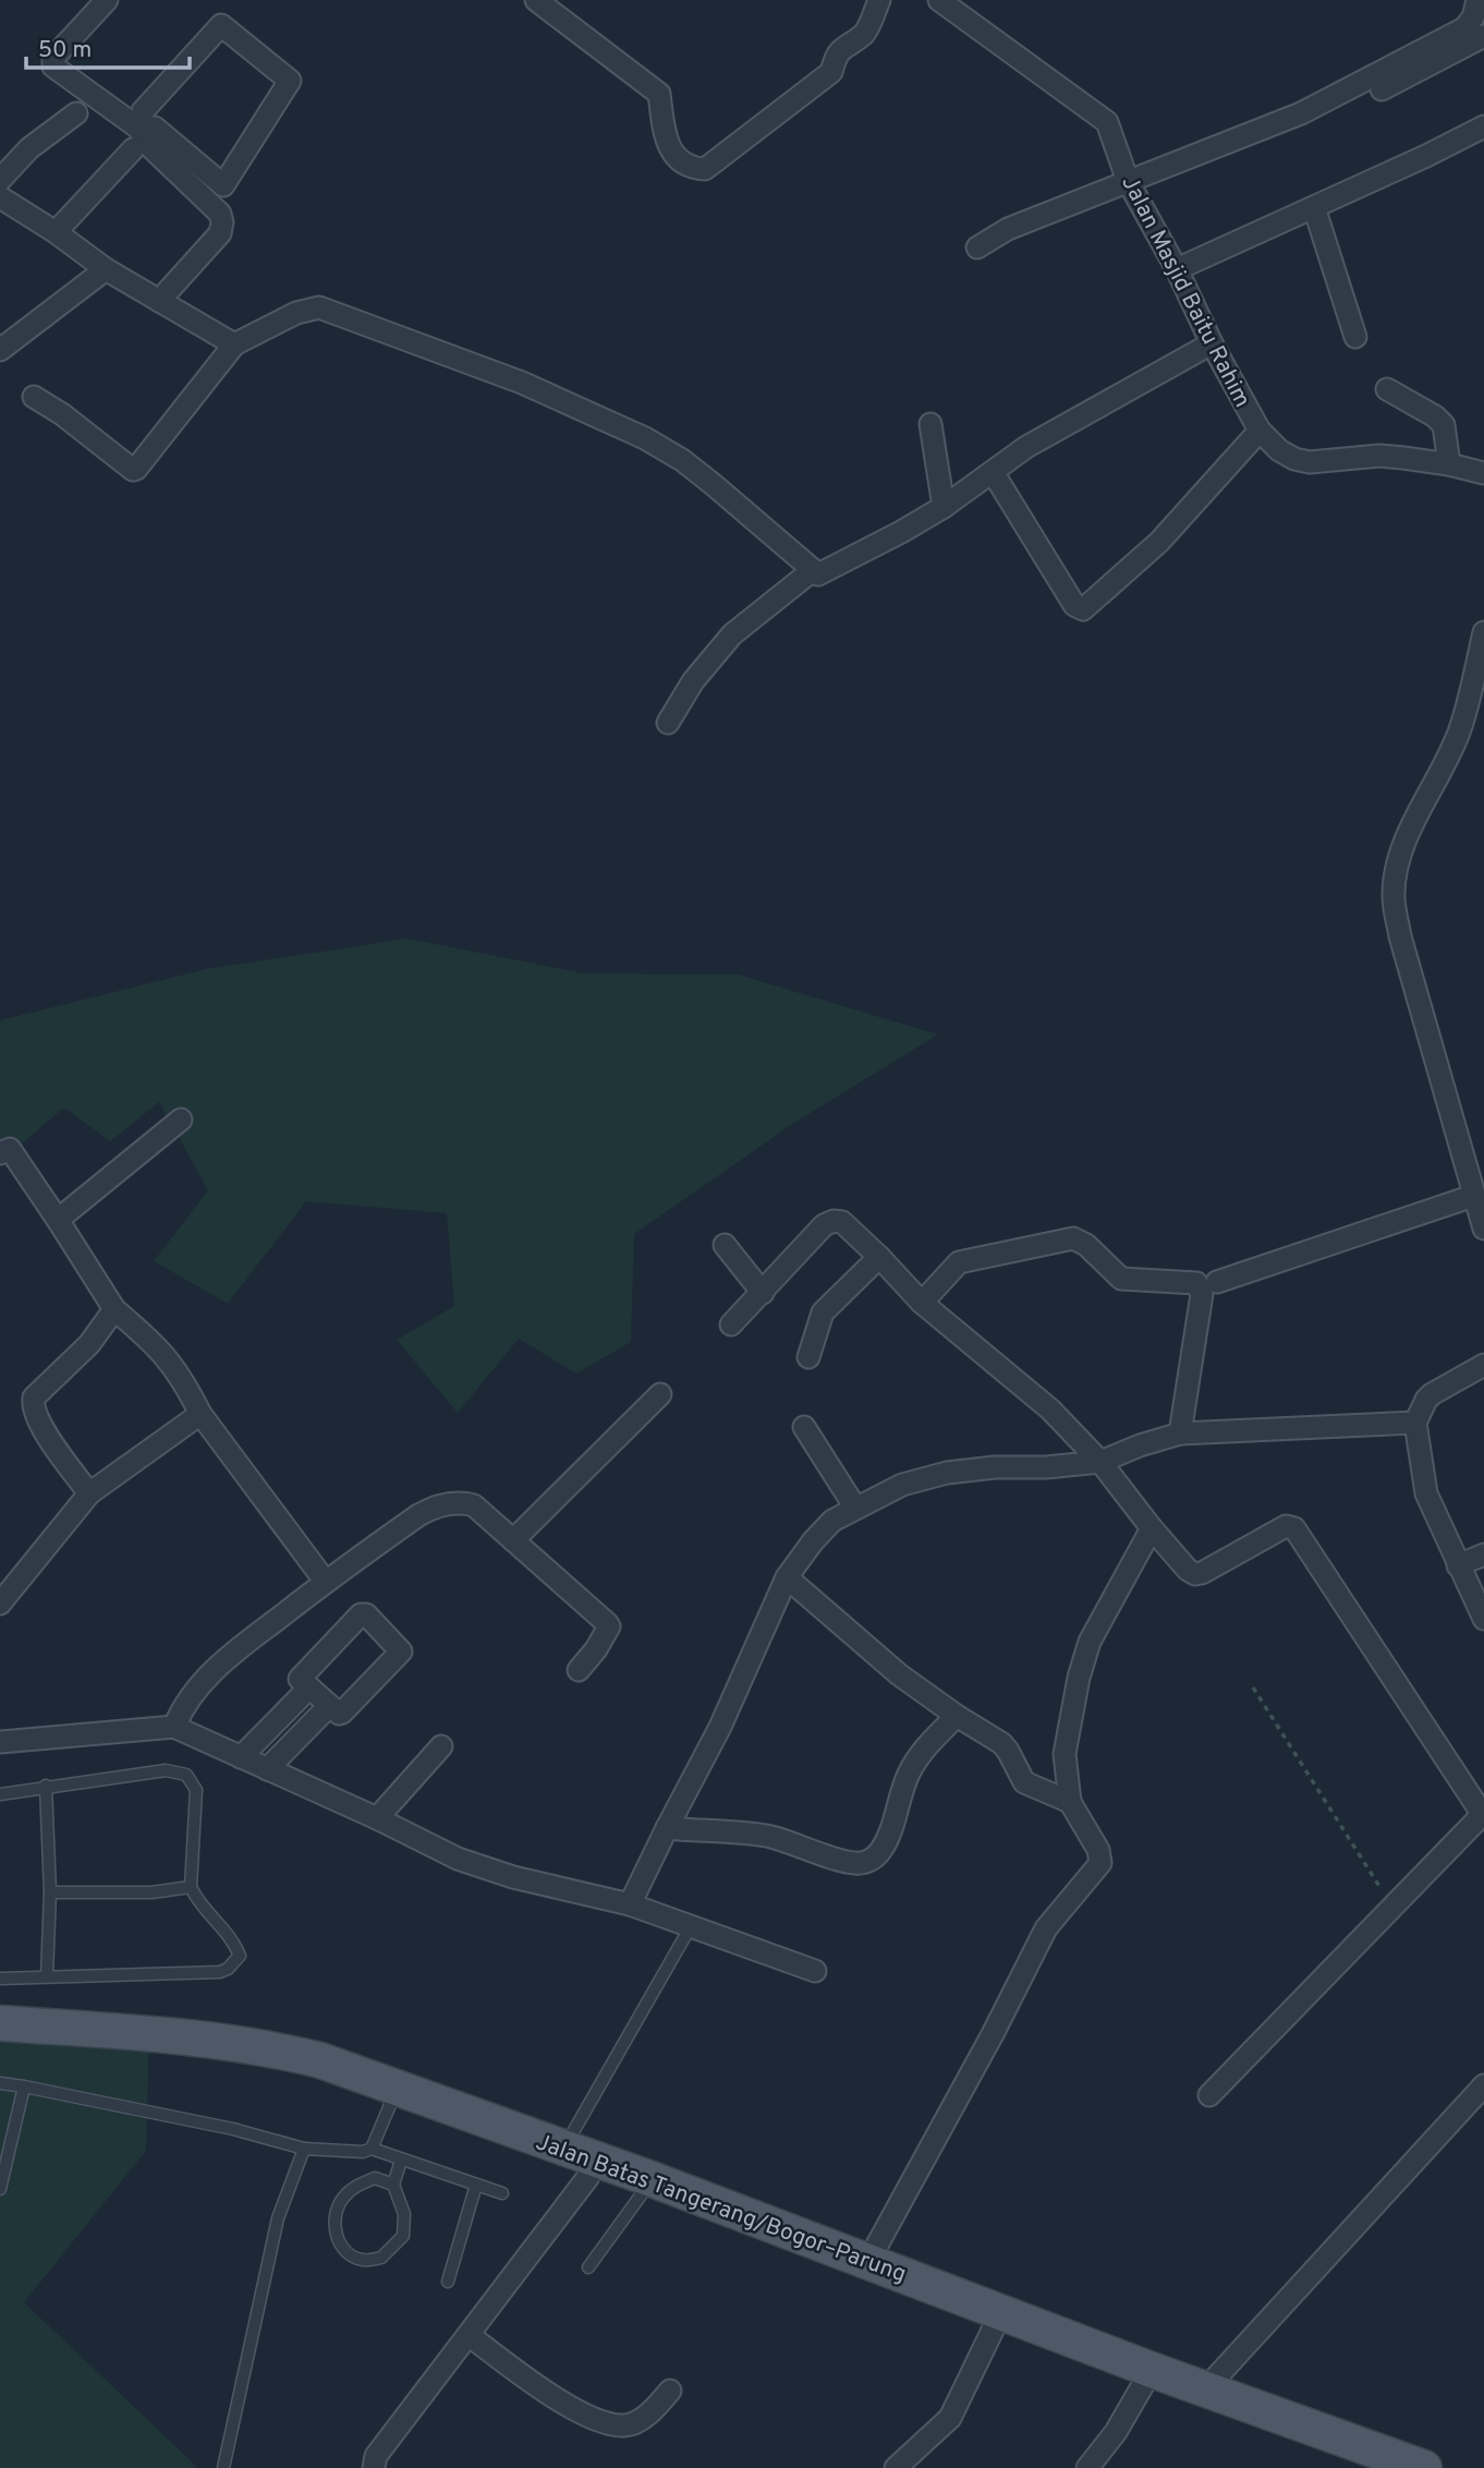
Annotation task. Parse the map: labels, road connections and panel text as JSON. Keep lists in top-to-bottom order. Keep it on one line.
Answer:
{"streets":{"main road":["Jalan Batas Tangerang/Bogor–Parung"],"street":["Jalan Masjid Baitu Rahim"]},"scale_bar":"50 m"}
